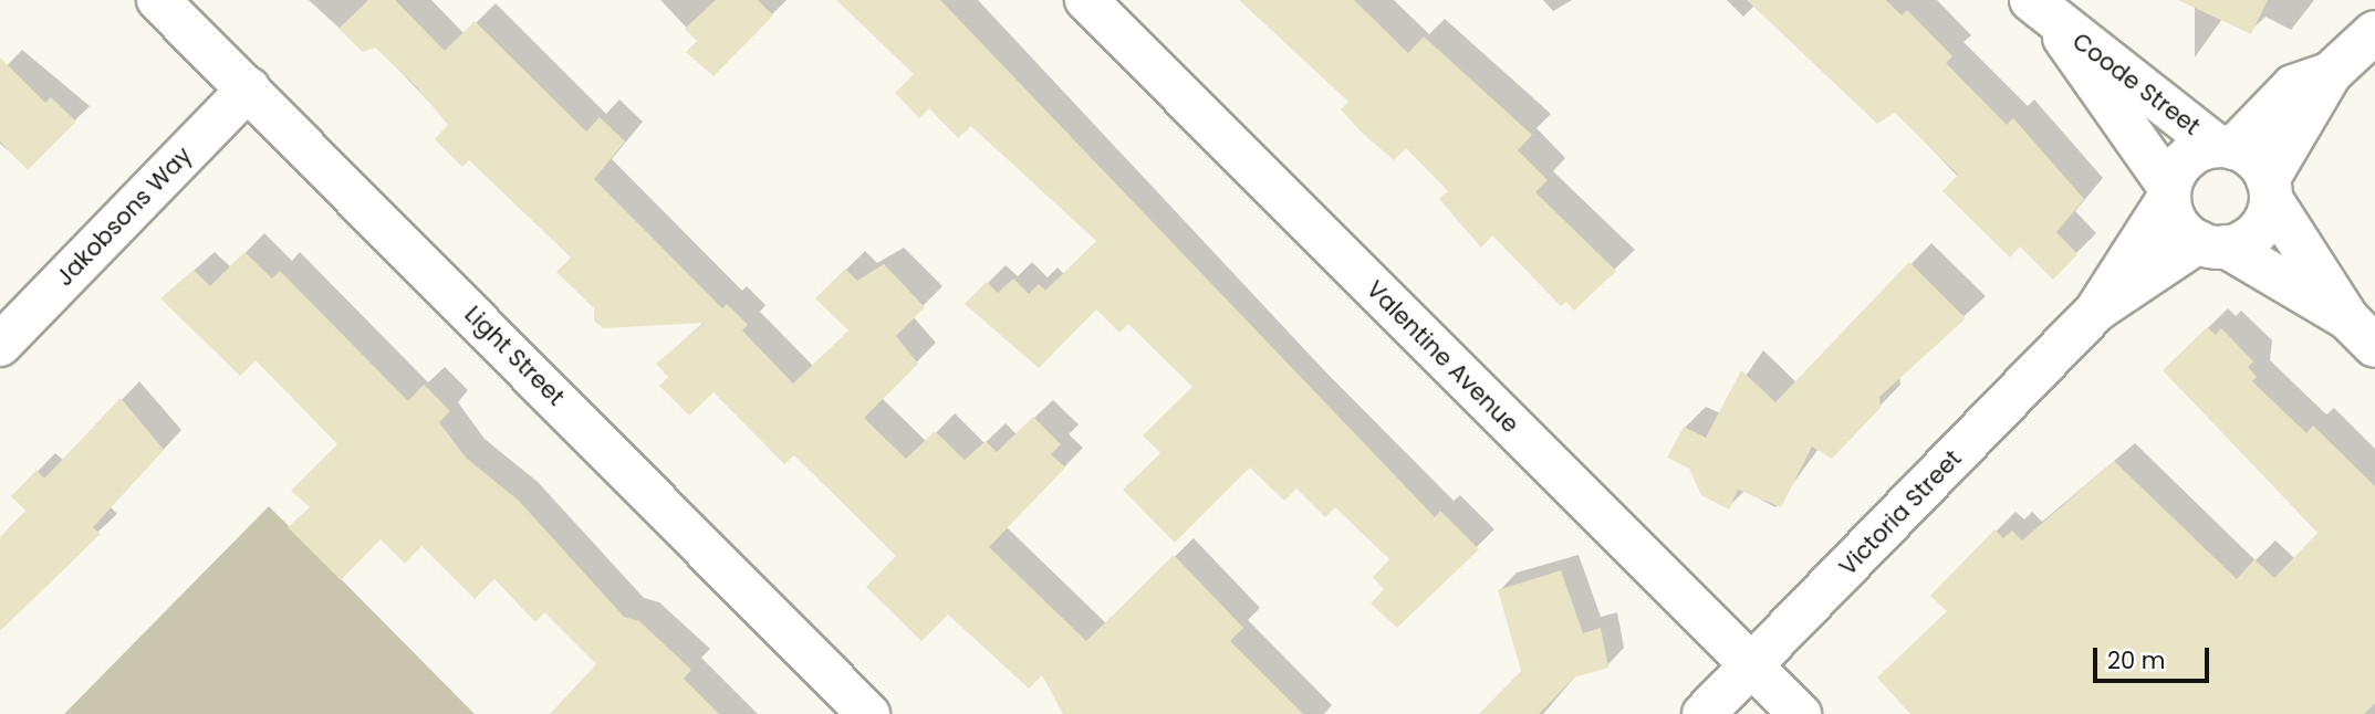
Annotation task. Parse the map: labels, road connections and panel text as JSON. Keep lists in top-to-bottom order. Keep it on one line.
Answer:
{"streets":{"street":["Coode Street","Jakobsons Way","Light Street","Valentine Avenue","Victoria Street"]},"crossings":[["Coode Street","Victoria Street"],["Jakobsons Way","Light Street"],["Valentine Avenue","Victoria Street"]],"scale_bar":"20 m"}
